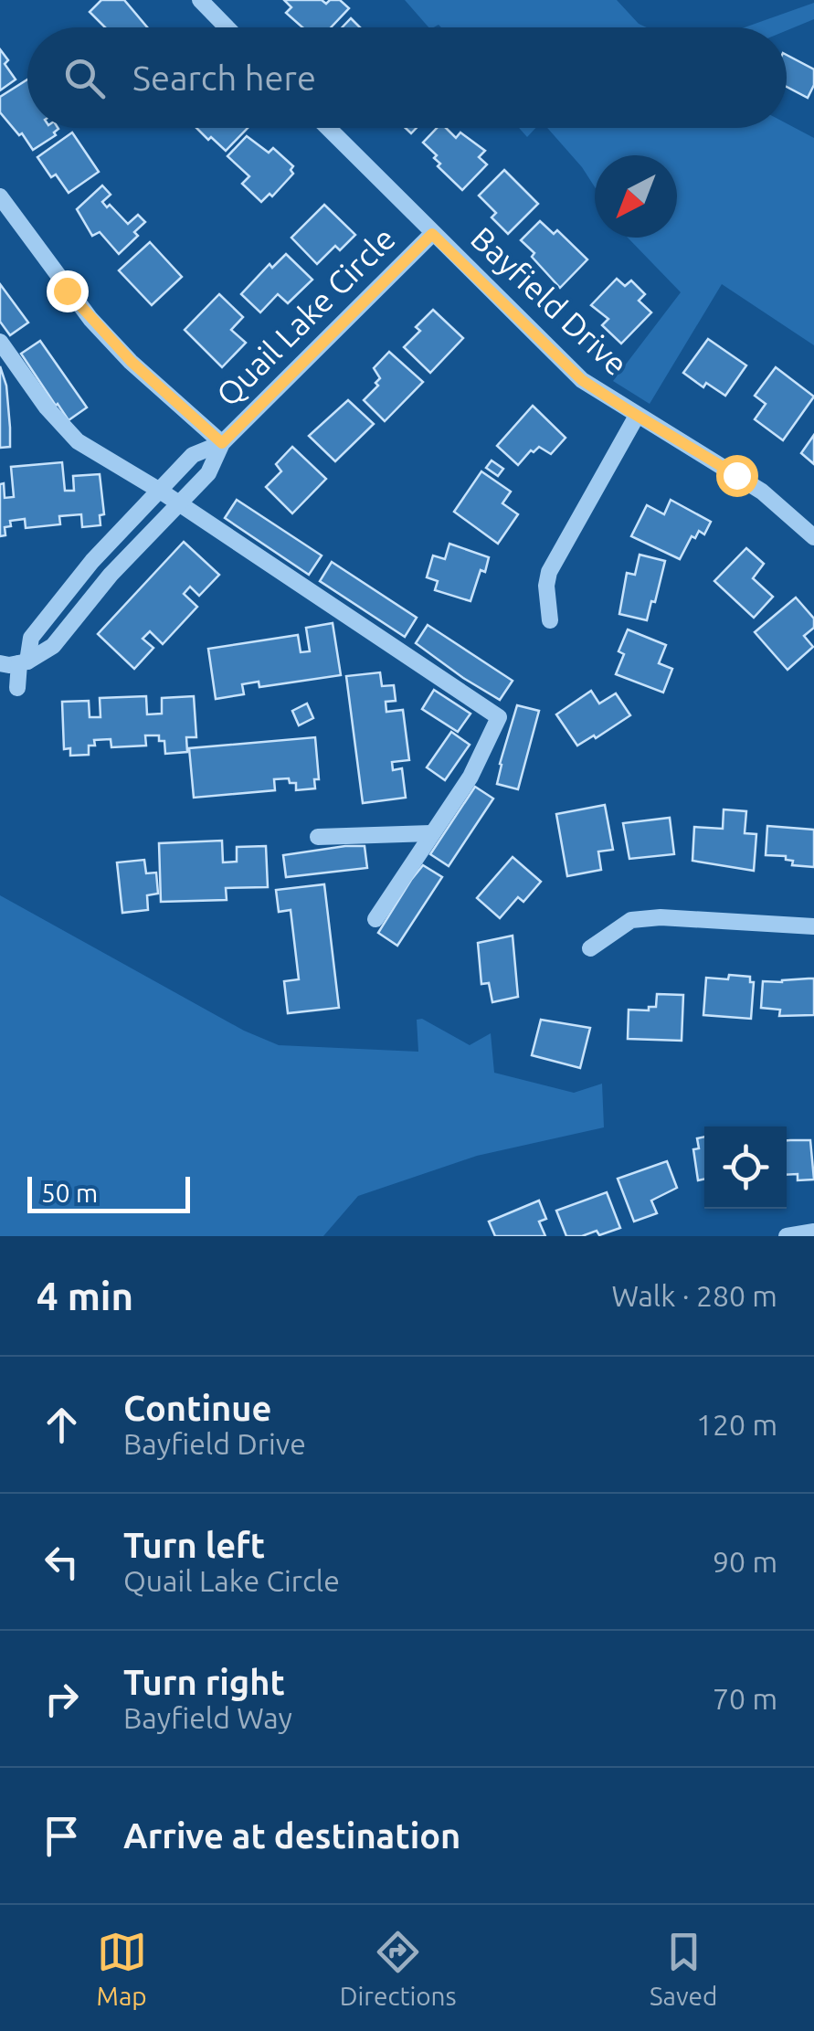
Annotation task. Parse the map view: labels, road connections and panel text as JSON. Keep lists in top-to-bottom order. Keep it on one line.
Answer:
{"streets":{"street":["Bayfield Drive","Quail Lake Circle"]},"crossings":[["Bayfield Drive","Quail Lake Circle"]],"scale_bar":"50 m","north":"bottom left","page":{"search":"Search here","scale":"50 m","heading":["4 min","Walk · 280 m"],"list":[["Continue","Bayfield Drive","120 m"],["Turn left","Quail Lake Circle","90 m"],["Turn right","Bayfield Way","70 m"],"Arrive at destination"],"nav":["Map","Directions","Saved"]}}
